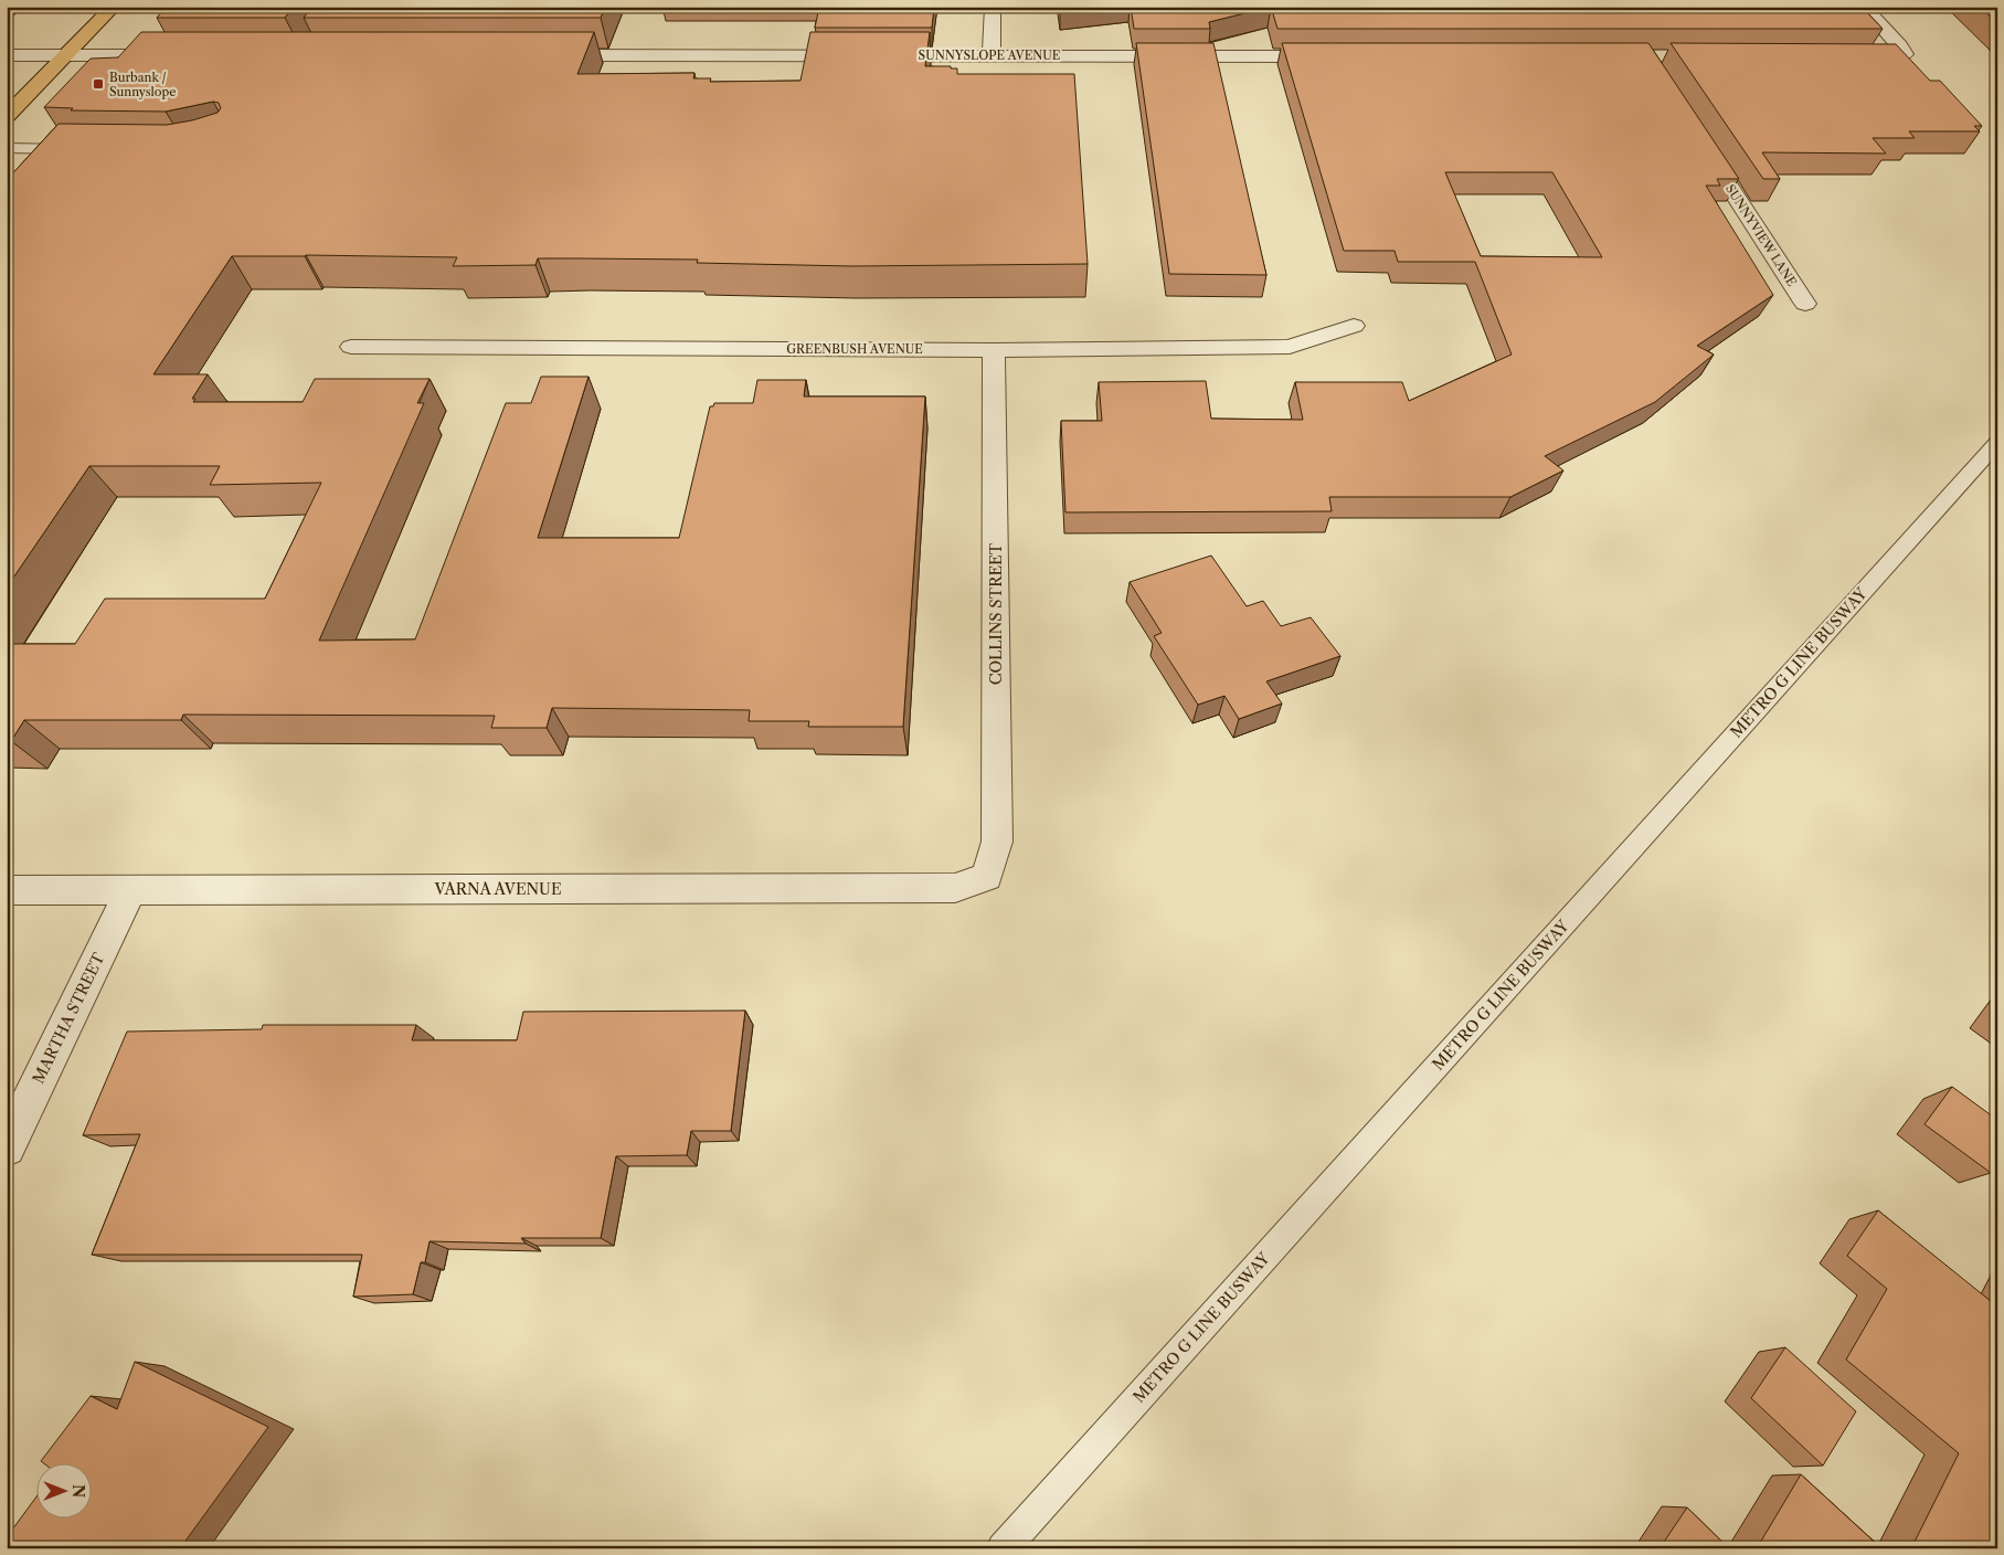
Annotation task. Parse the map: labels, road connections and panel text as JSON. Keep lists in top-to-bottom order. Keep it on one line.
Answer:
{"streets":{"street":["SUNNYSLOPE AVENUE","SUNNYVIEW LANE","GREENBUSH AVENUE","COLLINS STREET","VARNA AVENUE","MARTHA STREET"],"lane":["METRO G LINE BUSWAY"]},"crossings":[["GREENBUSH AVENUE","COLLINS STREET"],["COLLINS STREET","VARNA AVENUE"],["VARNA AVENUE","MARTHA STREET"]],"places":{"transit":["Burbank / Sunnyslope"]},"north":"right"}
